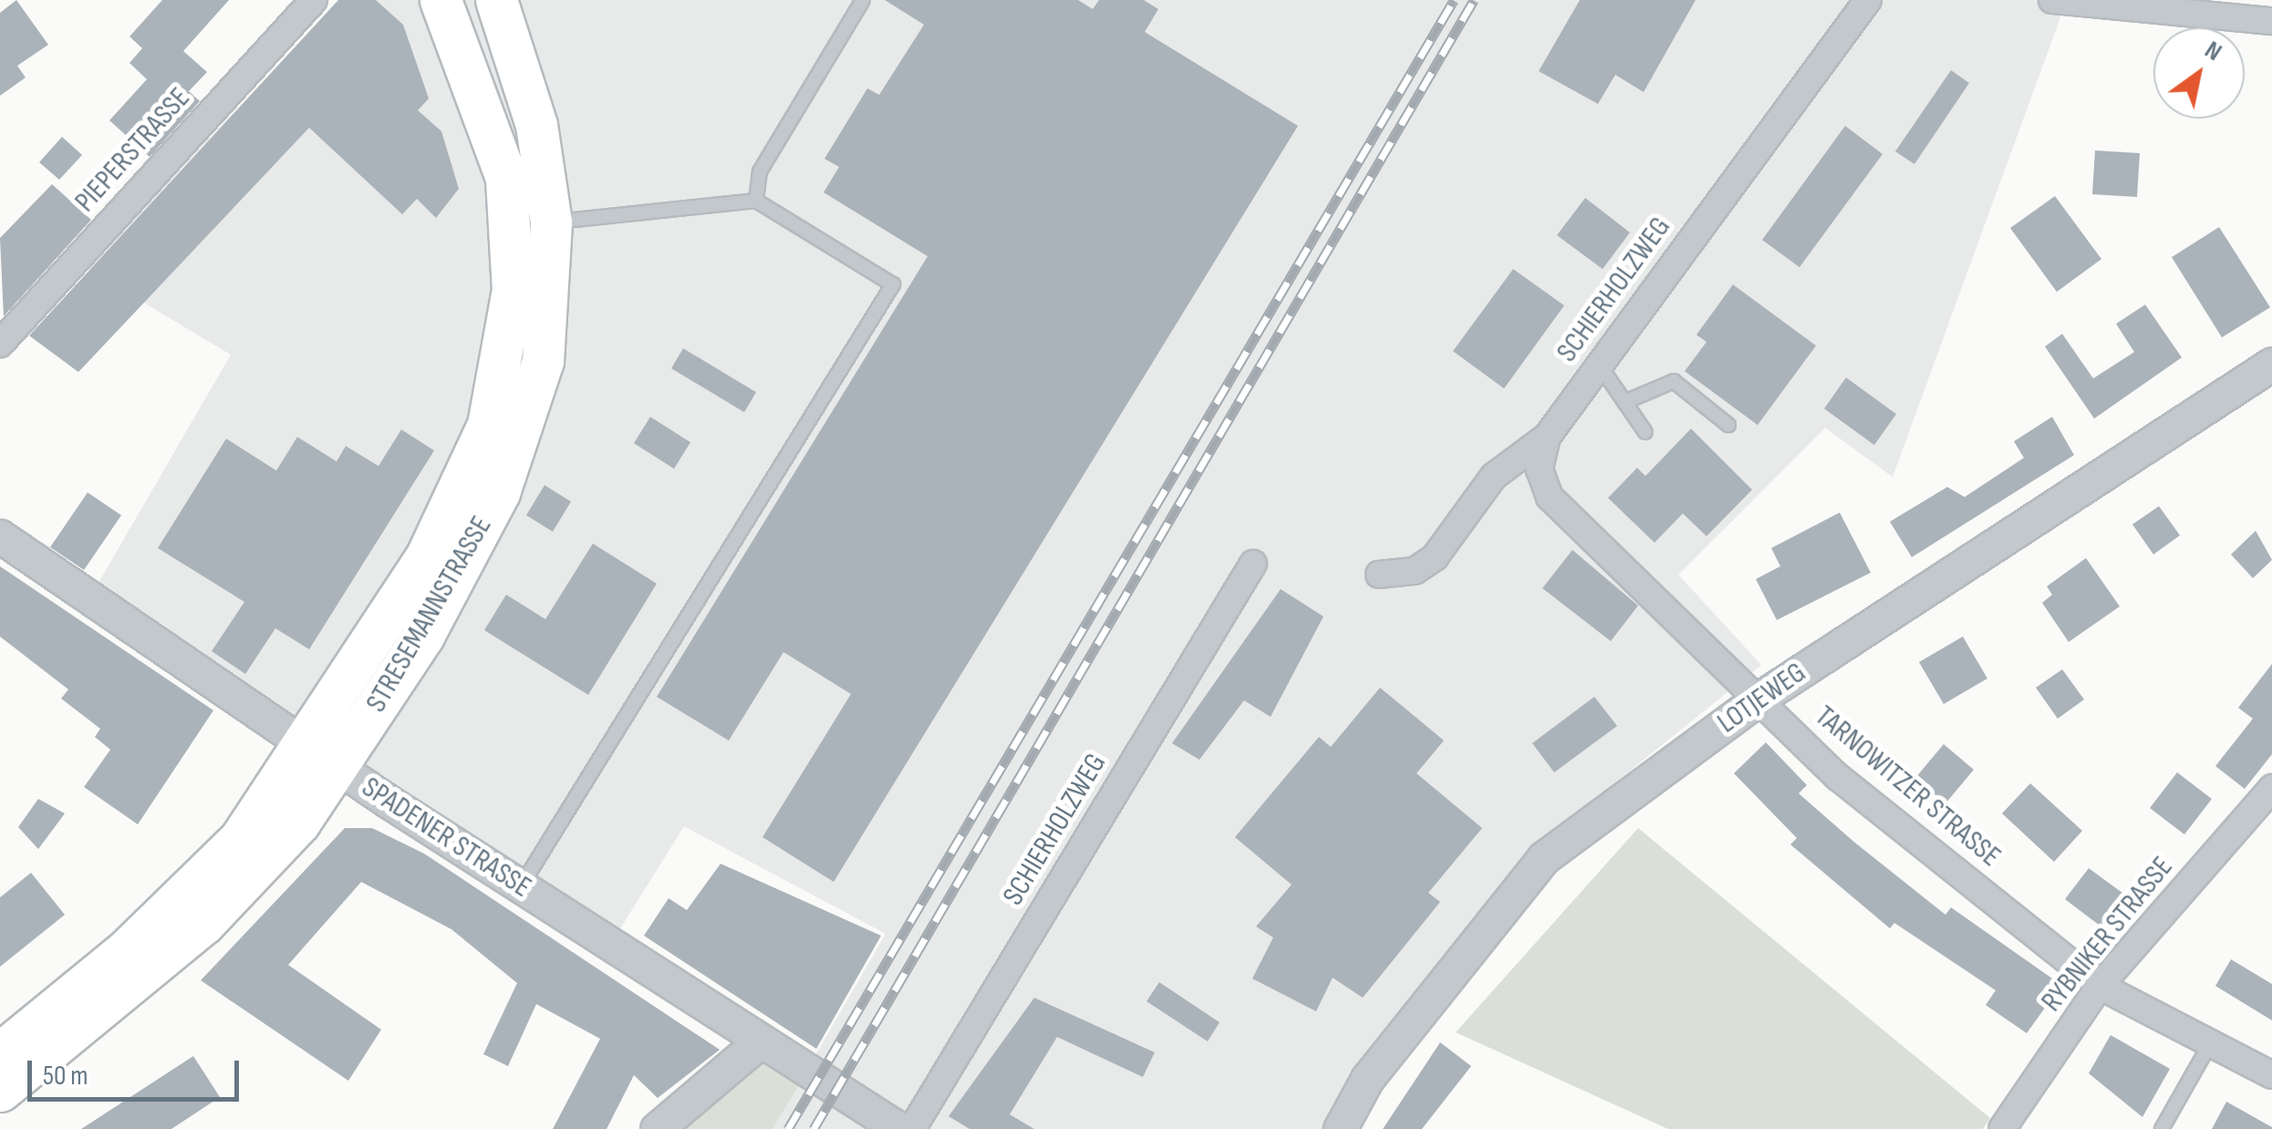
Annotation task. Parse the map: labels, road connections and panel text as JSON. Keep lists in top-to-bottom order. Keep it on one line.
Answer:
{"streets":{"main road":["STRESEMANNSTRASSE"],"street":["PIEPERSTRASSE","SCHIERHOLZWEG","LOTJEWEG","TARNOWITZER STRASSE","SPADENER STRASSE","RYBNIKER STRASSE"]},"crossings":[["SCHIERHOLZWEG","TARNOWITZER STRASSE"],["STRESEMANNSTRASSE","SPADENER STRASSE"],["LOTJEWEG","TARNOWITZER STRASSE"],["TARNOWITZER STRASSE","RYBNIKER STRASSE"]],"scale_bar":"50 m","north":"top right"}
